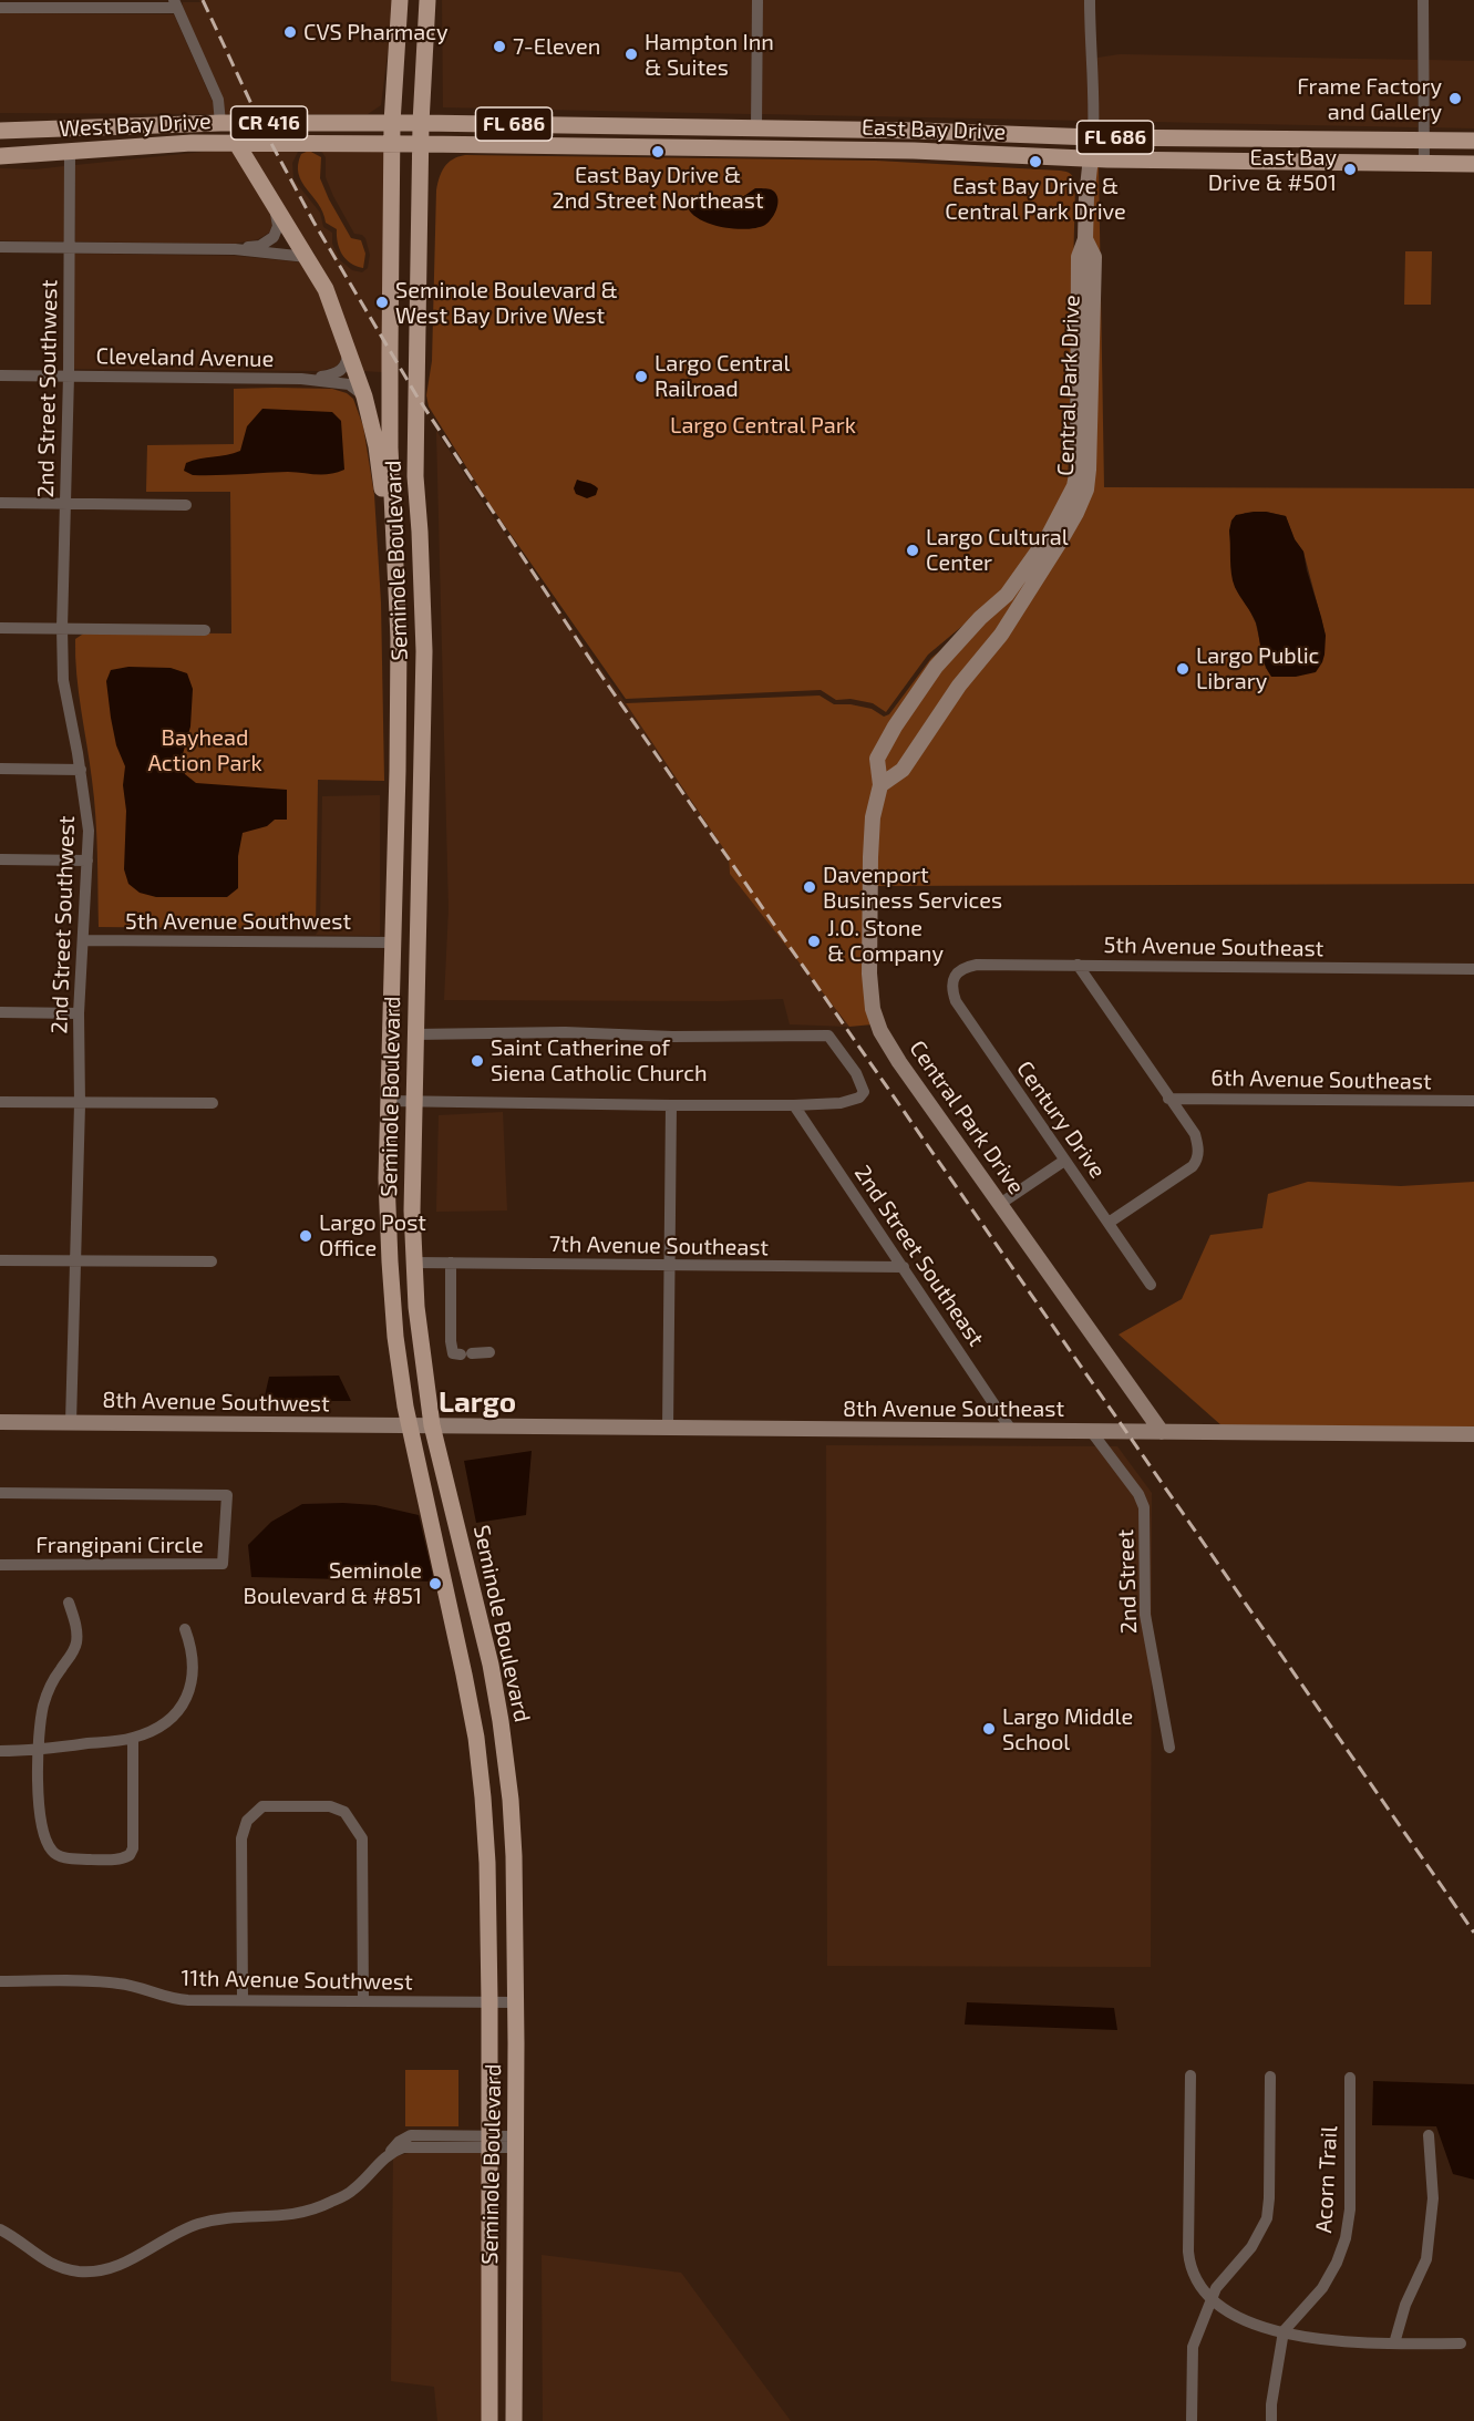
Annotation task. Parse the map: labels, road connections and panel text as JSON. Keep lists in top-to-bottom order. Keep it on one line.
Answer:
{"streets":{"main road":["CR 416","FL 686","West Bay Drive","East Bay Drive","Seminole Boulevard"],"street":["Cleveland Avenue","Central Park Drive","2nd Street Southwest","5th Avenue Southwest","5th Avenue Southeast","6th Avenue Southeast","Century Drive","7th Avenue Southeast","2nd Street Southeast","8th Avenue Southwest","8th Avenue Southeast","Frangipani Circle","2nd Street","11th Avenue Southwest","Acorn Trail"]},"crossings":[["West Bay Drive","East Bay Drive"],["West Bay Drive","2nd Street Southwest"],["West Bay Drive","Seminole Boulevard"],["East Bay Drive","Central Park Drive"],["East Bay Drive","Seminole Boulevard"],["Cleveland Avenue","2nd Street Southwest"],["Central Park Drive","8th Avenue Southeast"],["2nd Street Southwest","5th Avenue Southwest"],["2nd Street Southwest","8th Avenue Southwest"],["Seminole Boulevard","5th Avenue Southwest"],["Seminole Boulevard","7th Avenue Southeast"],["Seminole Boulevard","8th Avenue Southwest"],["Seminole Boulevard","8th Avenue Southeast"],["Seminole Boulevard","11th Avenue Southwest"],["5th Avenue Southeast","Century Drive"],["7th Avenue Southeast","2nd Street Southeast"],["2nd Street Southeast","8th Avenue Southeast"],["8th Avenue Southwest","8th Avenue Southeast"],["8th Avenue Southeast","2nd Street"]],"districts":["Largo"],"parks":["Largo Central Park","Bayhead Action Park"],"places":["CVS Pharmacy","7-Eleven","Hampton Inn & Suites","Frame Factory and Gallery","East Bay Drive & 2nd Street Northeast","East Bay Drive & Central Park Drive","East Bay Drive & #501","Seminole Boulevard & West Bay Drive West","Largo Central Railroad","Largo Cultural Center","Largo Public Library","Davenport Business Services","J.O. Stone & Company","Saint Catherine of Siena Catholic Church","Largo Post Office","Seminole Boulevard & #851","Largo Middle School"]}
